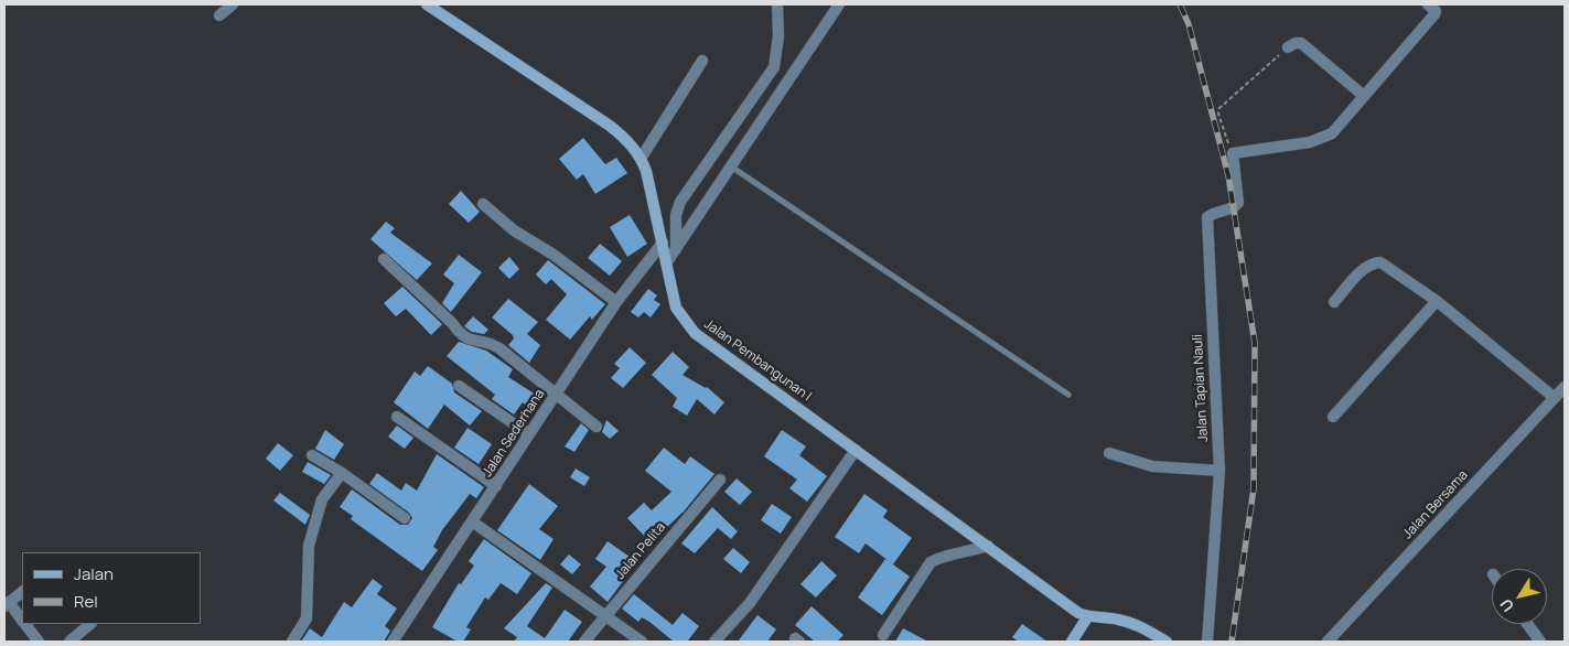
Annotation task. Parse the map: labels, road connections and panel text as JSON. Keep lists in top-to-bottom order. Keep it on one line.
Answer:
{"streets":{"main road":["Jalan Pembangunan I"],"street":["Jalan Tapian Nauli","Jalan Sederhana","Jalan Bersama","Jalan Pelita"]},"crossings":[["Jalan Pembangunan I","Jalan Sederhana"]],"legend":["Jalan","Rel"],"north":"bottom left"}
